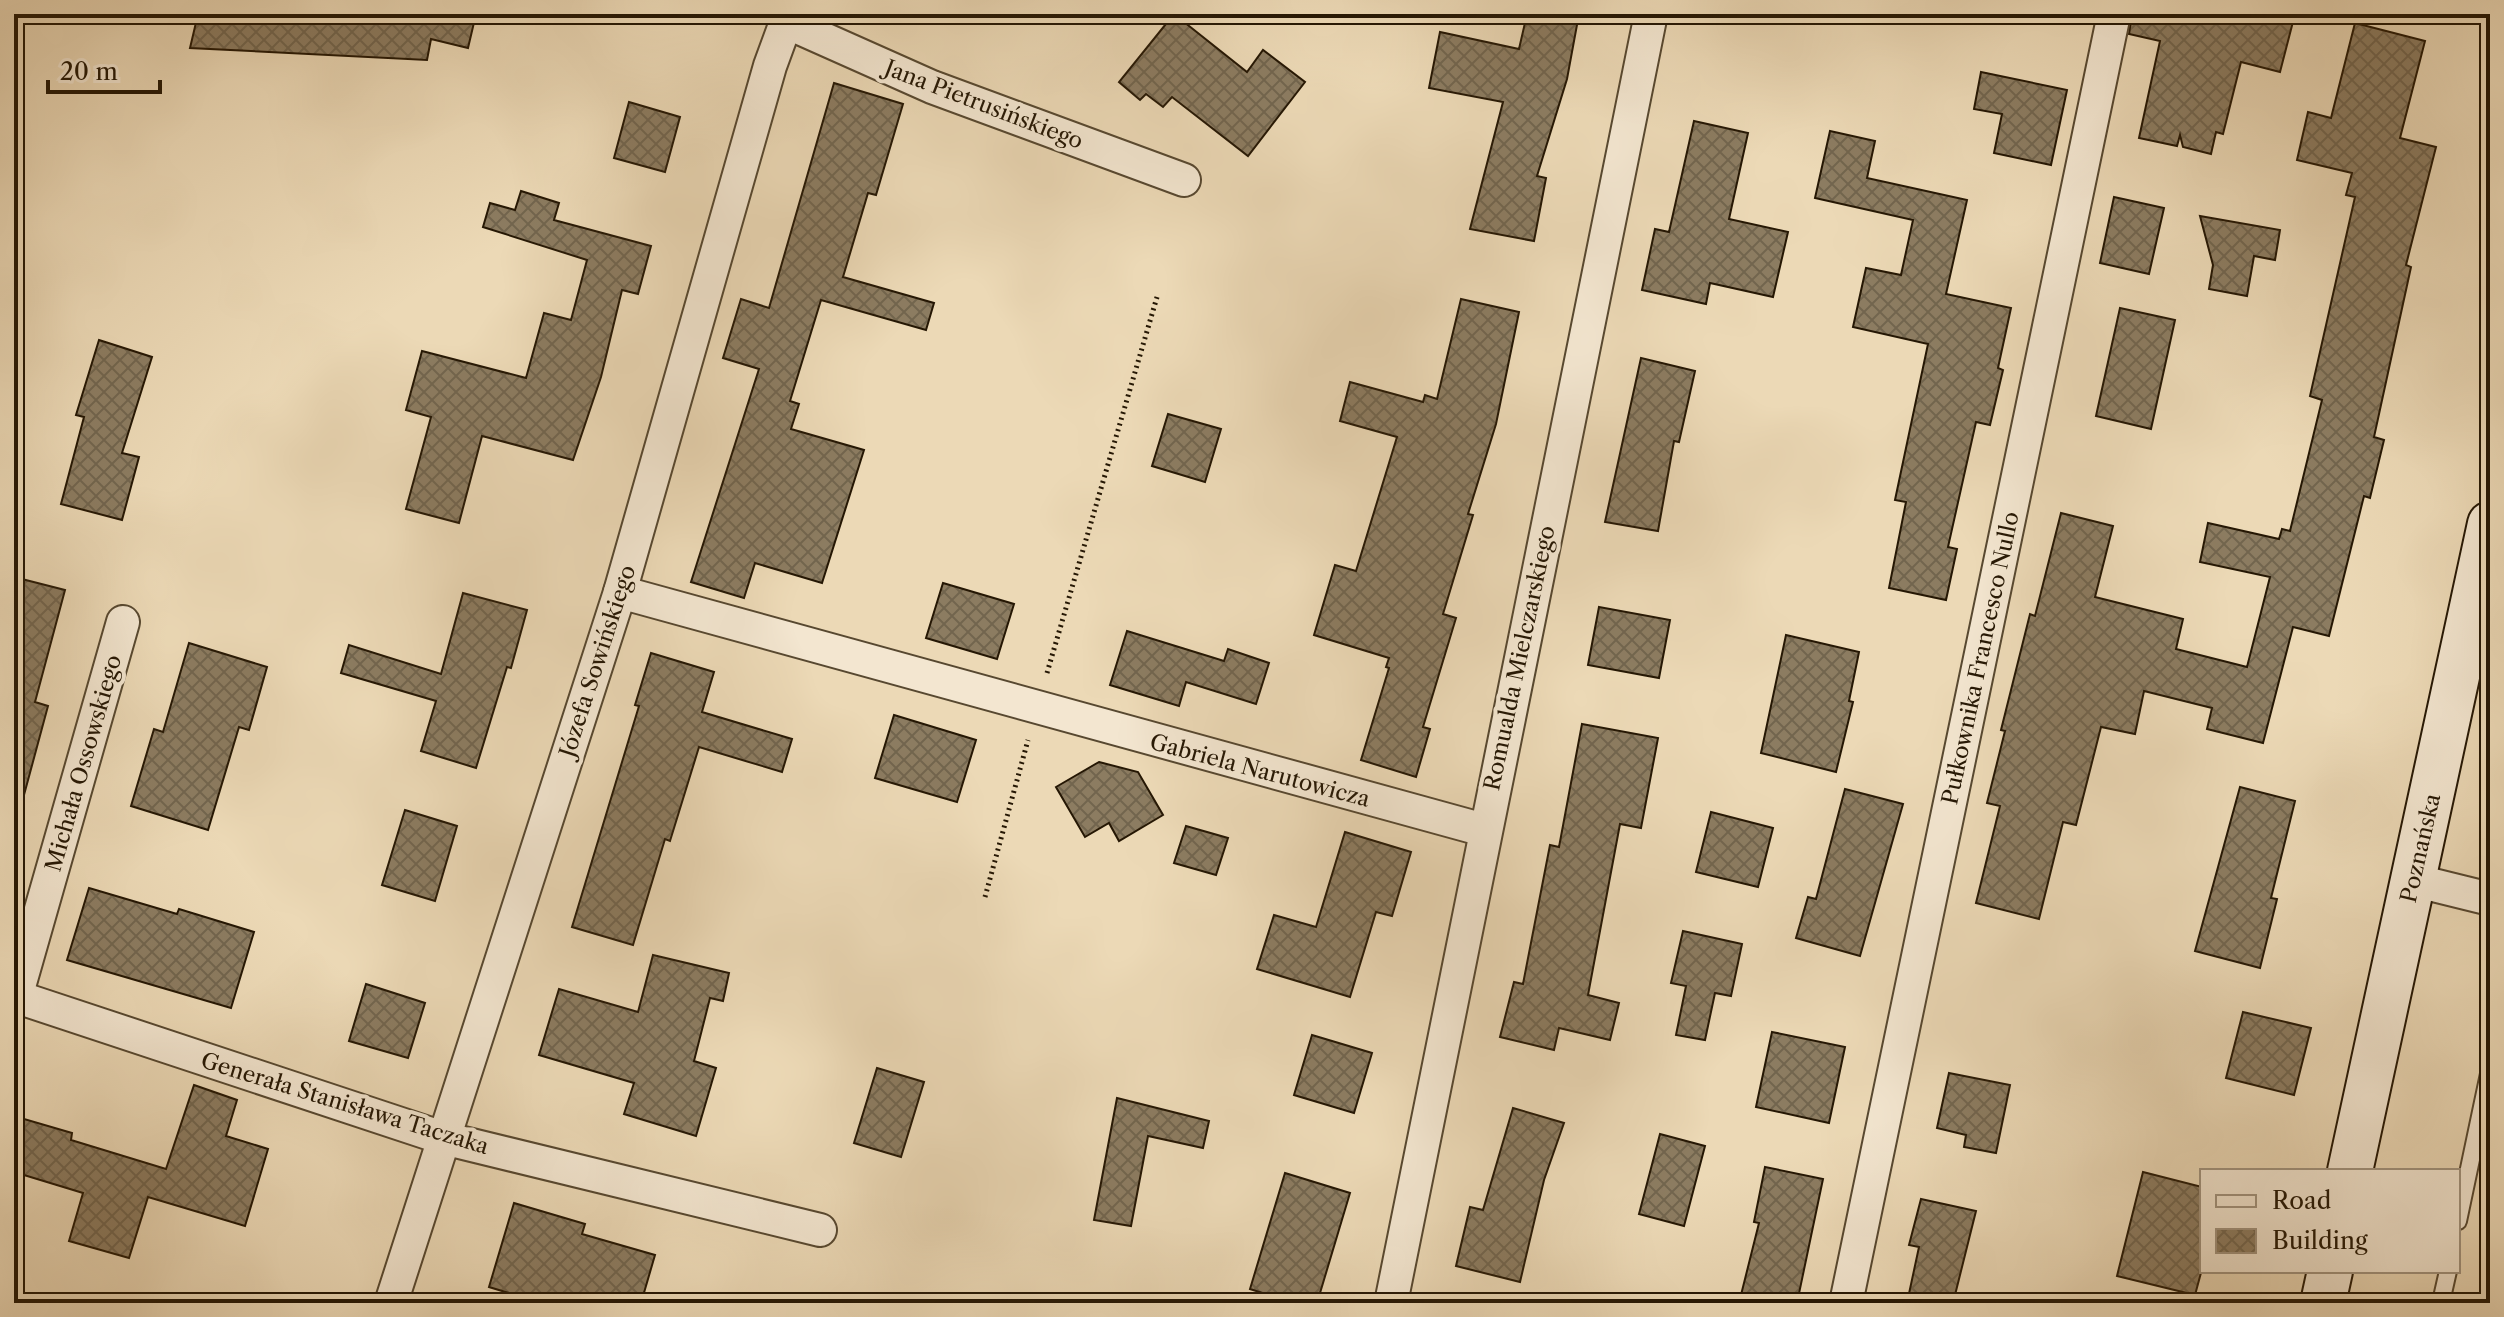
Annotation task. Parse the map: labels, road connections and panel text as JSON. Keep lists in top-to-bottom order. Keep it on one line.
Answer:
{"streets":{"main road":["Poznańska"],"street":["Jana Pietrusińskiego","Romualda Mielczarskiego","Pułkownika Francesco Nullo","Józefa Sowińskiego","Michała Ossowskiego","Gabriela Narutowicza","Generała Stanisława Taczaka"]},"crossings":[["Jana Pietrusińskiego","Józefa Sowińskiego"],["Romualda Mielczarskiego","Gabriela Narutowicza"],["Józefa Sowińskiego","Gabriela Narutowicza"],["Józefa Sowińskiego","Generała Stanisława Taczaka"],["Michała Ossowskiego","Generała Stanisława Taczaka"]],"legend":["Road","Building"],"scale_bar":"20 m"}
